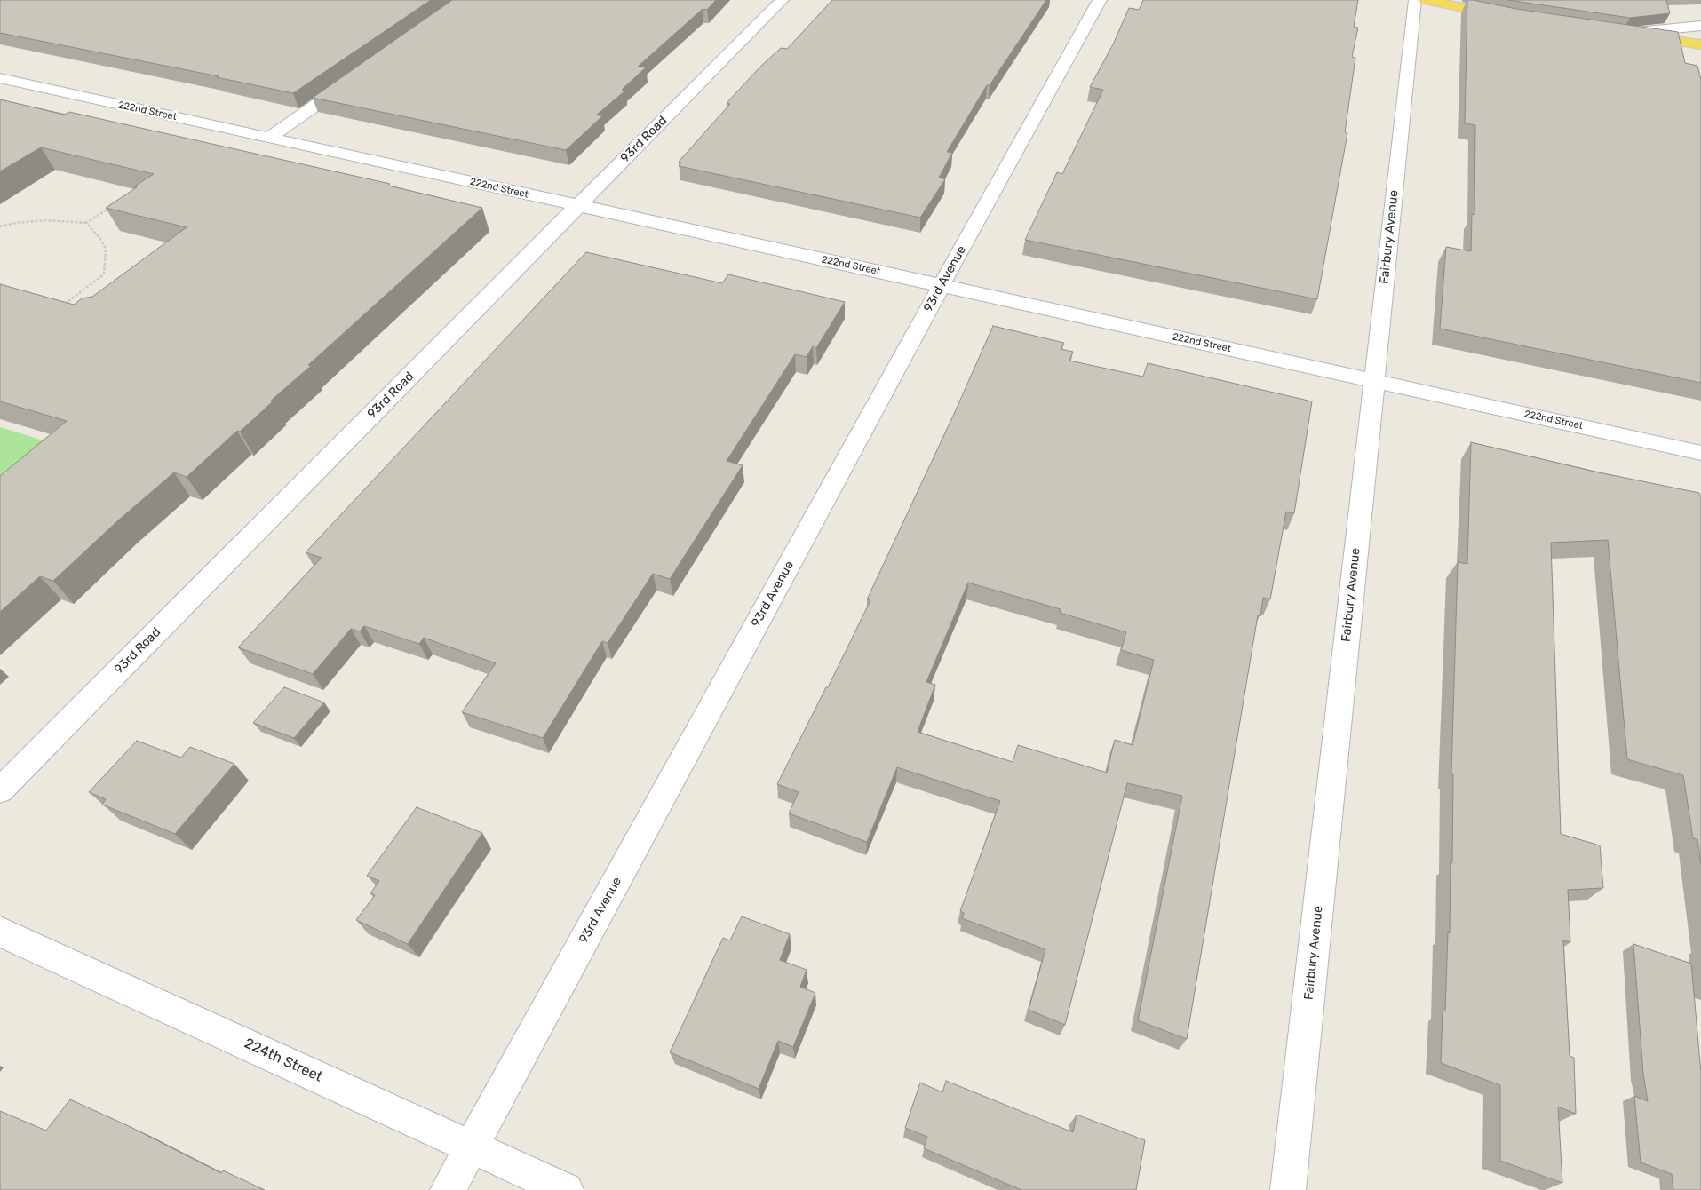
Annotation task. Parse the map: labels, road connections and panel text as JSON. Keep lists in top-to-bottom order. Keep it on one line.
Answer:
{"streets":{"street":["222nd Street","93rd Road","Fairbury Avenue","93rd Avenue","224th Street"]},"crossings":[["222nd Street","93rd Road"],["222nd Street","Fairbury Avenue"],["222nd Street","93rd Avenue"],["93rd Avenue","224th Street"]]}
